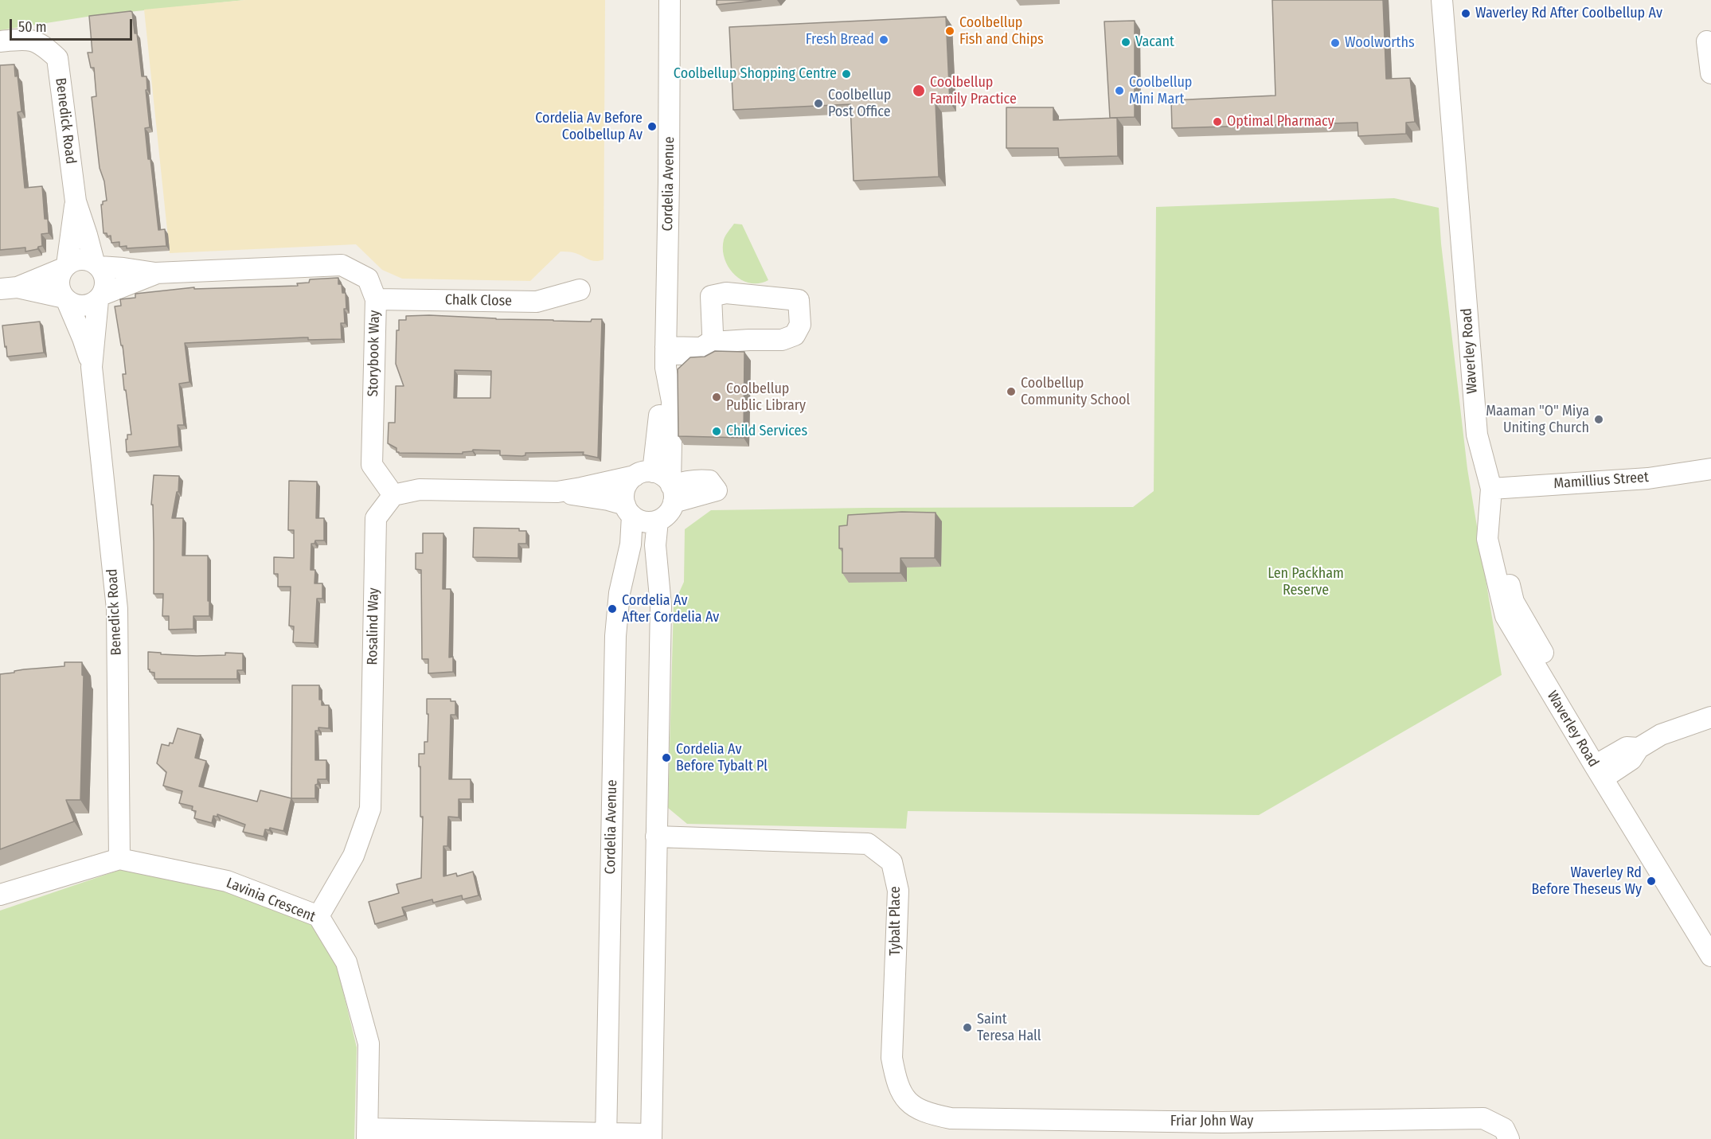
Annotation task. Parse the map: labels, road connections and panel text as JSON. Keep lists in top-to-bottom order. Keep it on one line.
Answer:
{"streets":{"street":["Benedick Road","Cordelia Avenue","Chalk Close","Waverley Road","Storybook Way","Mamillius Street","Rosalind Way","Lavinia Crescent","Tybalt Place","Friar John Way"]},"crossings":[["Benedick Road","Lavinia Crescent"],["Chalk Close","Storybook Way"],["Waverley Road","Mamillius Street"],["Storybook Way","Rosalind Way"],["Rosalind Way","Lavinia Crescent"],["Tybalt Place","Friar John Way"]],"parks":["Len Packham Reserve"],"places":["Waverley Rd After Coolbellup Av","Coolbellup Fish and Chips","Fresh Bread","Vacant","Woolworths","Coolbellup Shopping Centre","Coolbellup Family Practice","Coolbellup Mini Mart","Coolbellup Post Office","Optimal Pharmacy","Cordelia Av Before Coolbellup Av","Coolbellup Community School","Coolbellup Public Library","Maaman \"O\" Miya Uniting Church","Child Services","Cordelia Av After Cordelia Av","Cordelia Av Before Tybalt Pl","Waverley Rd Before Theseus Wy","Saint Teresa Hall"],"scale_bar":"50 m"}
